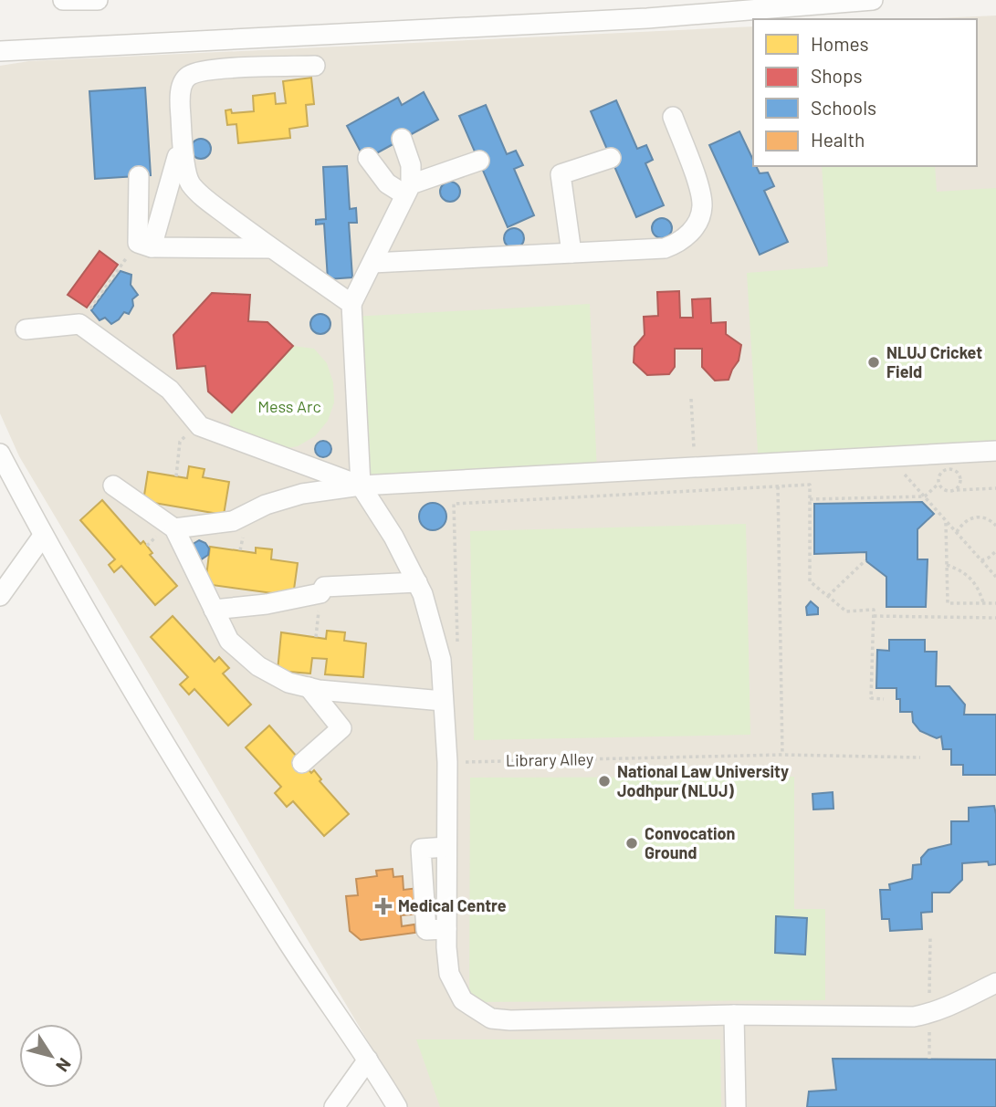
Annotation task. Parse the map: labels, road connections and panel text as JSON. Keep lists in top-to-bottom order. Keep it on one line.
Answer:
{"streets":{"path":["Library Alley"]},"parks":["Mess Arc"],"places":{"other":["NLUJ Cricket Field","National Law University Jodhpur (NLUJ)","Convocation Ground"],"health":["Medical Centre"]},"legend":["Homes","Shops","Schools","Health"],"north":"bottom right"}
